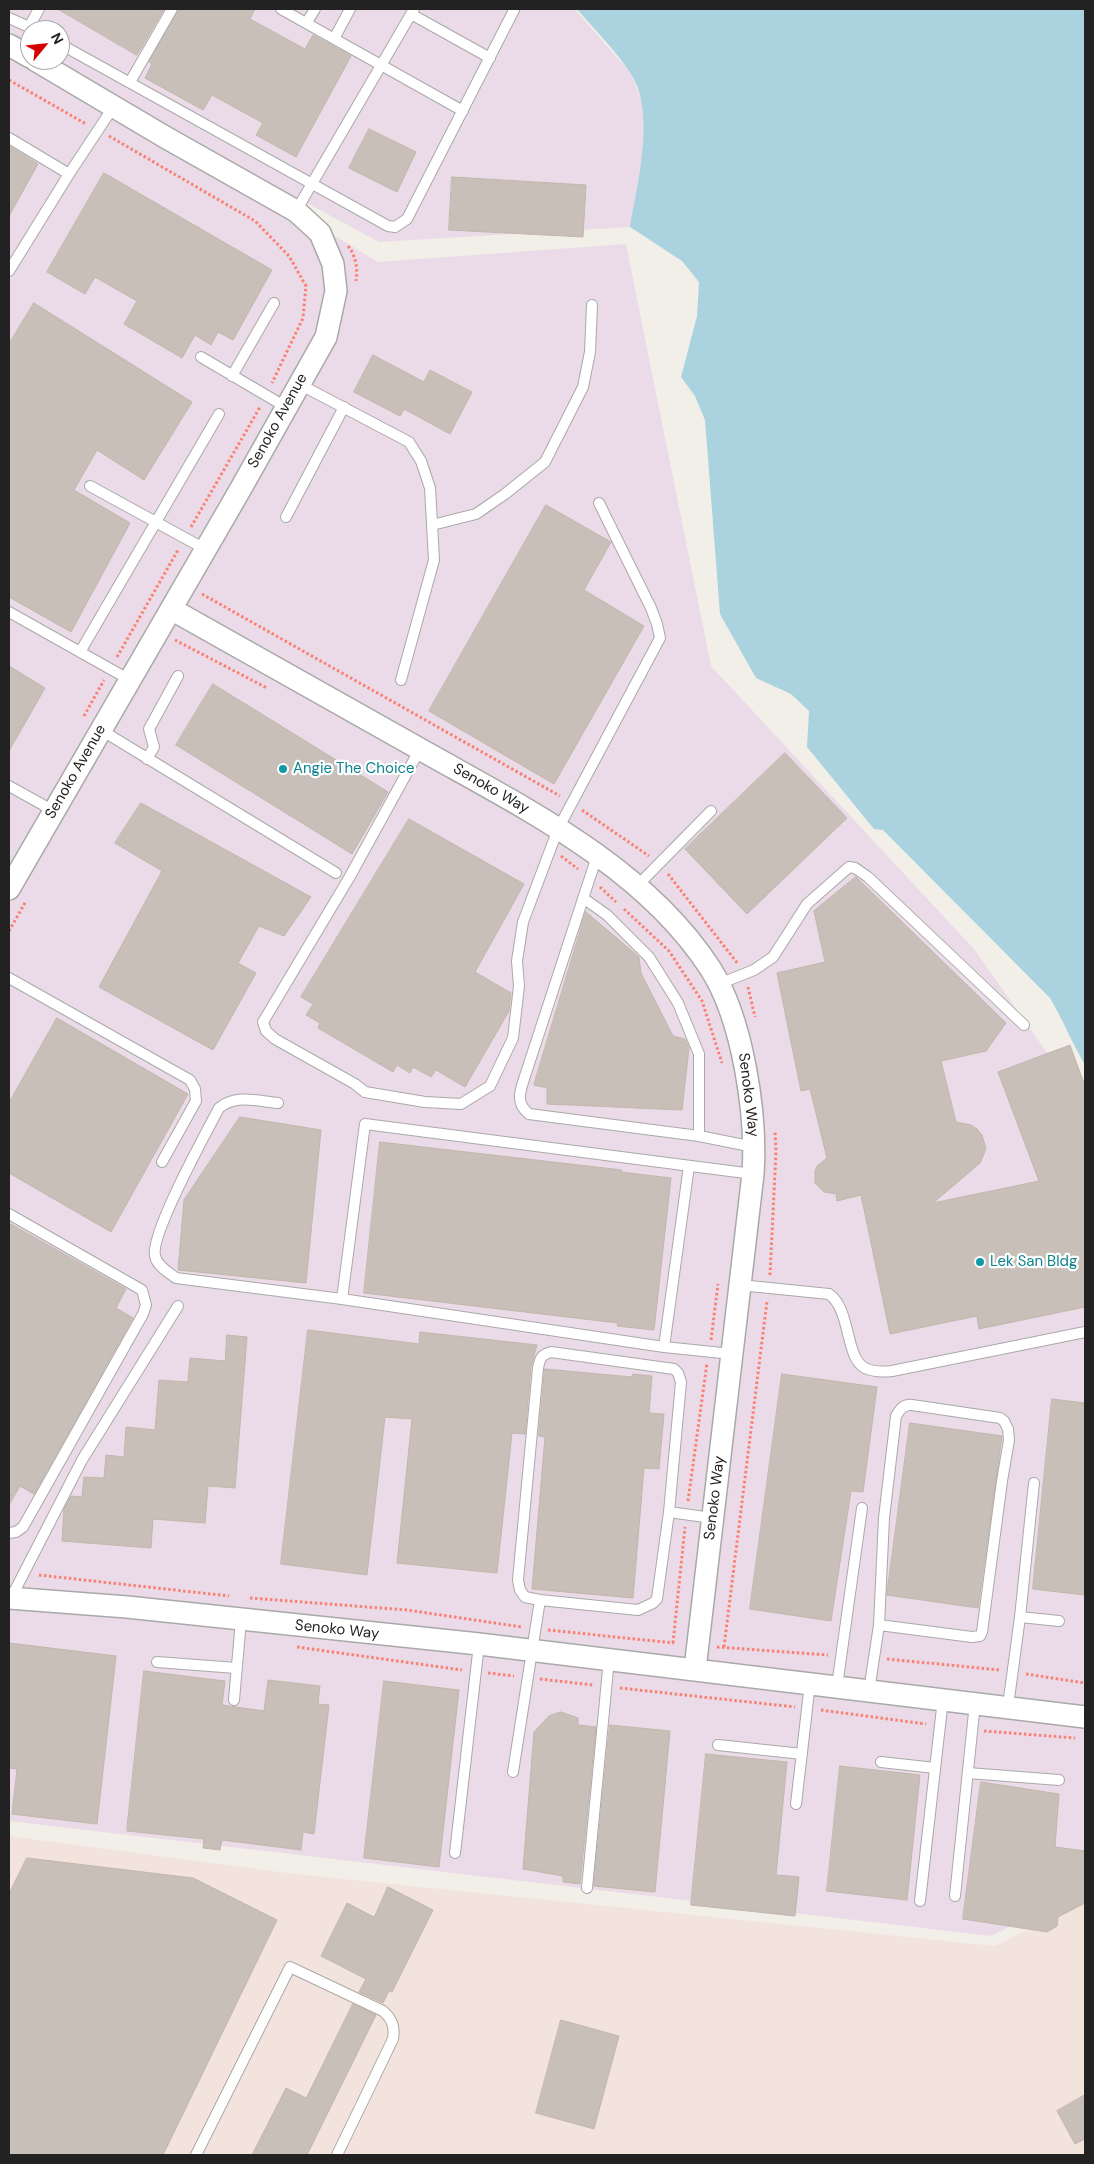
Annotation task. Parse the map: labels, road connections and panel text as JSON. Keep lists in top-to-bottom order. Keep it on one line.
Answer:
{"streets":{"street":["Senoko Avenue","Senoko Way"]},"crossings":[["Senoko Avenue","Senoko Way"]],"places":["Angie The Choice","Lek San Bldg"],"north":"top right"}
